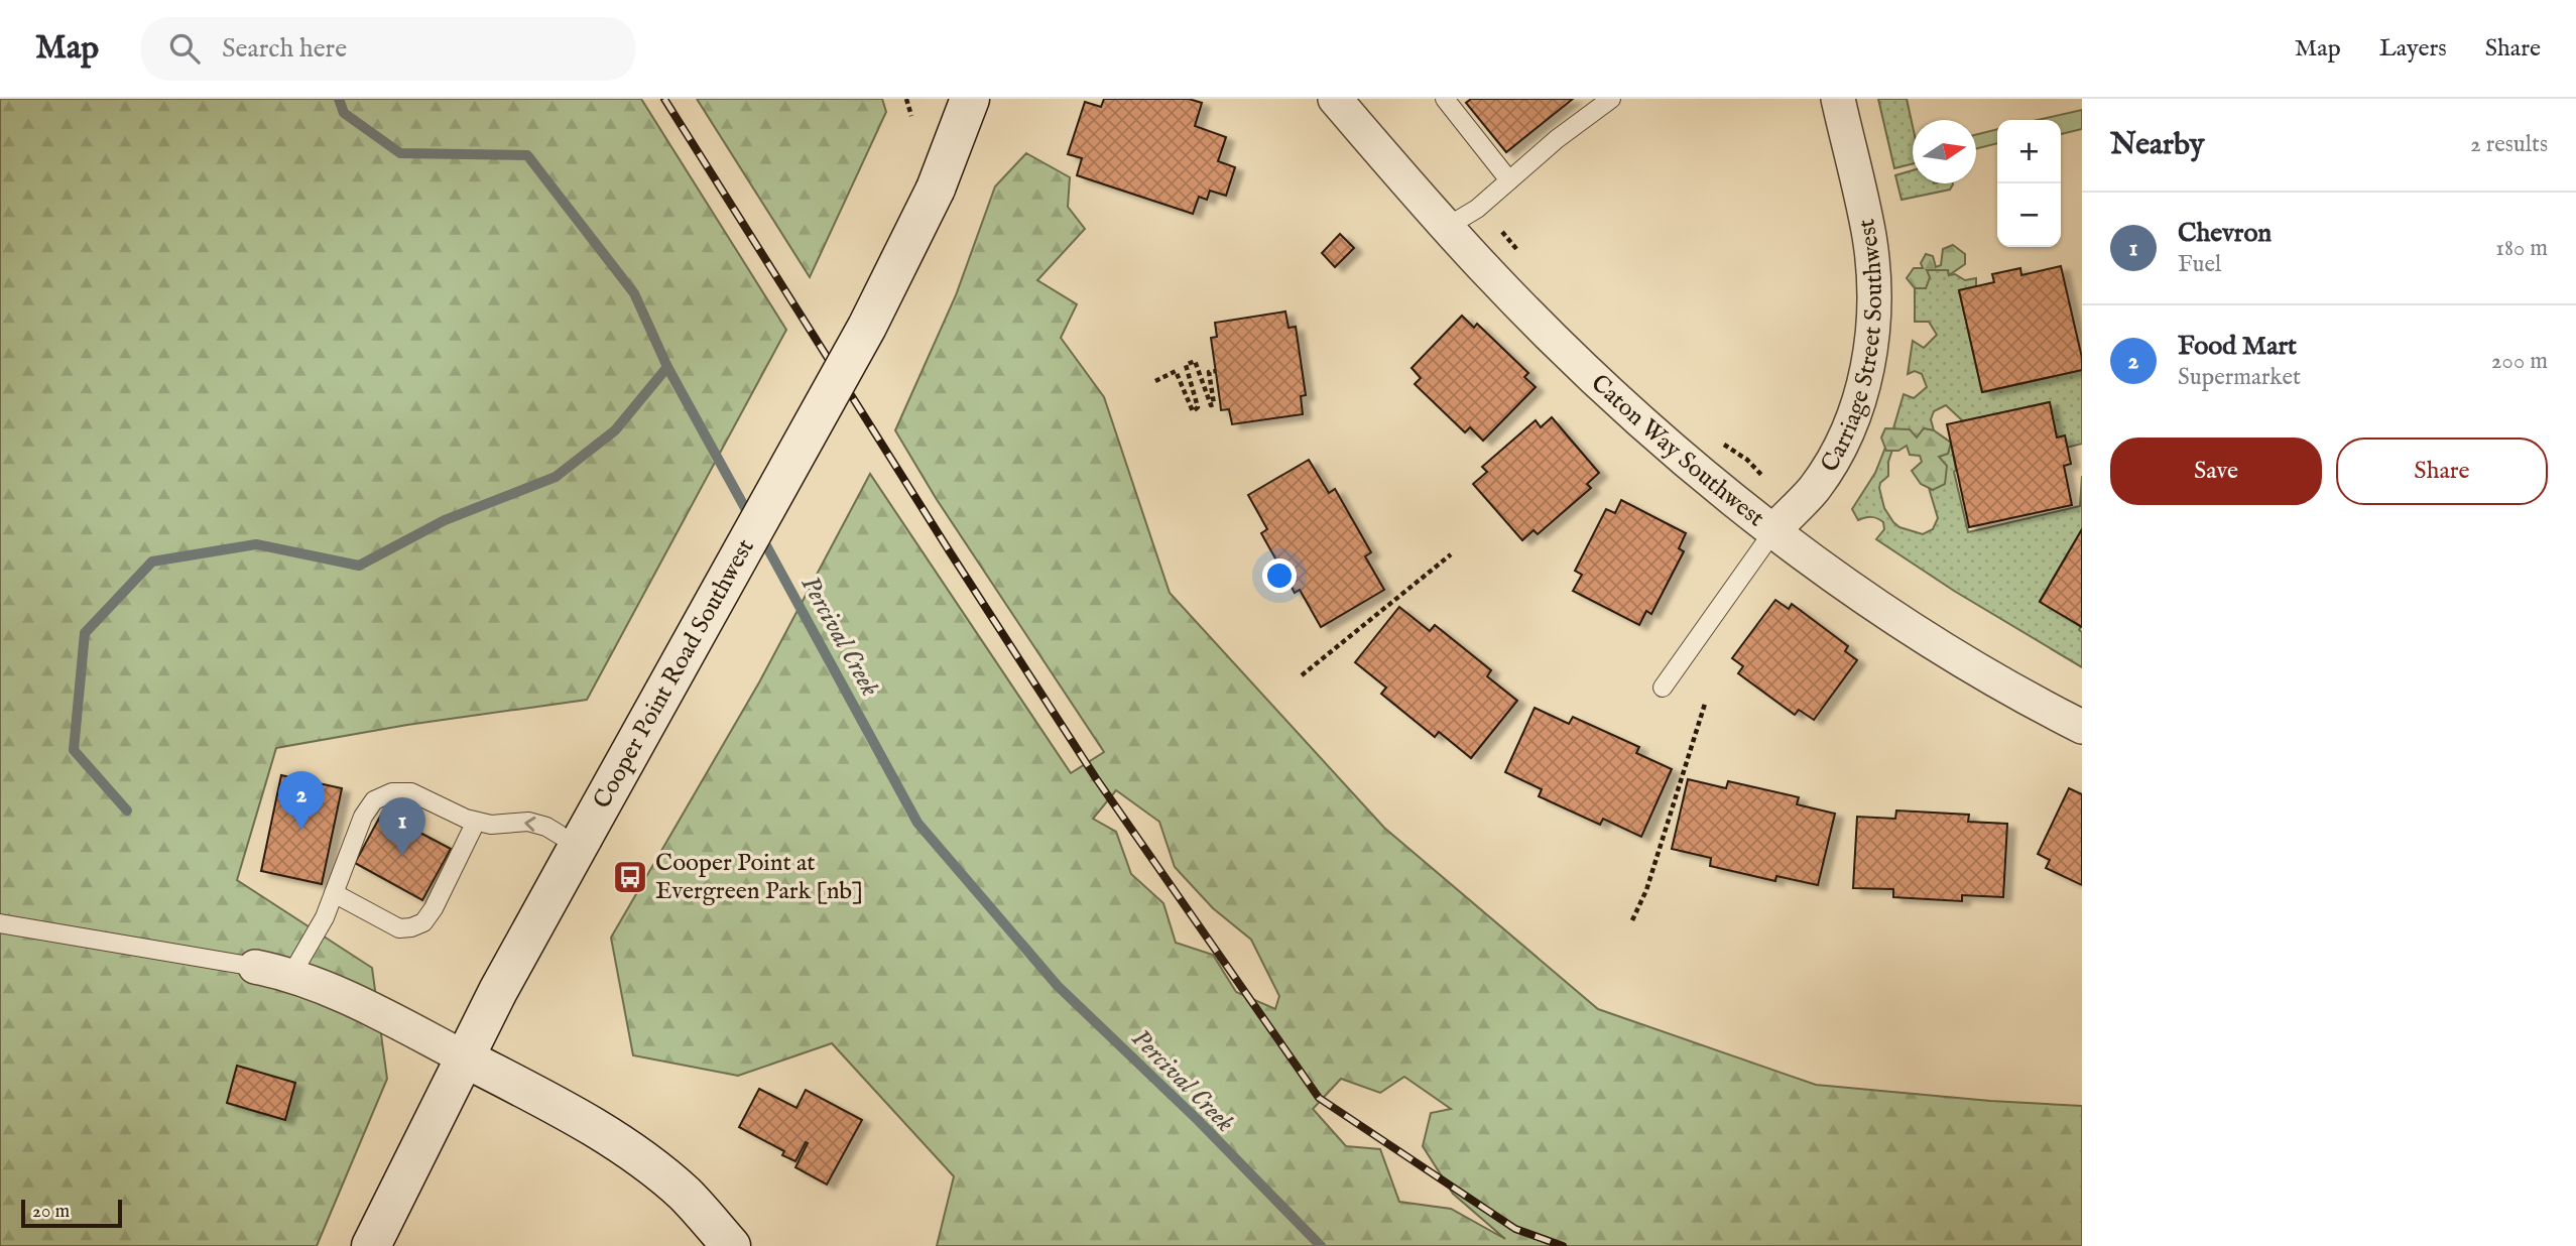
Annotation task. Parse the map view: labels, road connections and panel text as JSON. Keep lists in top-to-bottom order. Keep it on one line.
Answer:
{"streets":{"main road":["Cooper Point Road Southwest"],"street":["Carriage Street Southwest","Caton Way Southwest"]},"crossings":[["Carriage Street Southwest","Caton Way Southwest"]],"water":["Percival Creek"],"places":{"bus stop":["Cooper Point at Evergreen Park [nb]"]},"scale_bar":"20 m","north":"right","page":{"header":"Map","search":"Search here","nav":["Map","Layers","Share"],"heading":["Nearby","2 results"],"map_buttons":["+","−"],"list":[{"mark":"1","name":"Chevron","note":"Fuel","value":"180 m"},{"mark":"2","name":"Food Mart","note":"Supermarket","value":"200 m"}],"buttons":["Save","Share"],"pins":["2","1"],"scale":"20 m"}}
